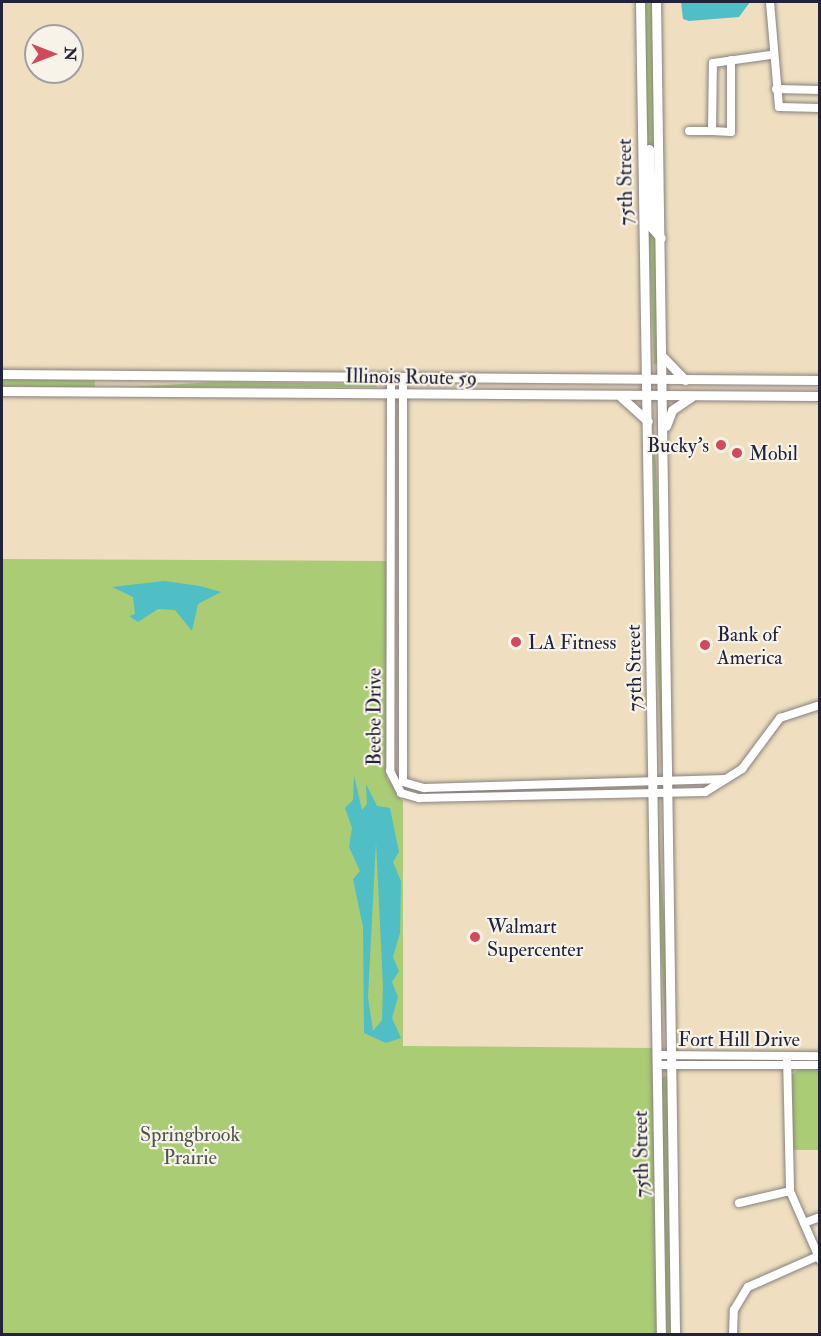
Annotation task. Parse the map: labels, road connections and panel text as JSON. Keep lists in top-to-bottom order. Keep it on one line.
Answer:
{"streets":{"main road":["75th Street","Illinois Route 59"],"street":["Beebe Drive","Fort Hill Drive"]},"crossings":[["75th Street","Illinois Route 59"],["75th Street","Beebe Drive"],["75th Street","Fort Hill Drive"],["Illinois Route 59","Beebe Drive"]],"parks":["Springbrook Prairie"],"places":["Bucky's","Mobil","LA Fitness","Bank of America","Walmart Supercenter"],"north":"right"}
